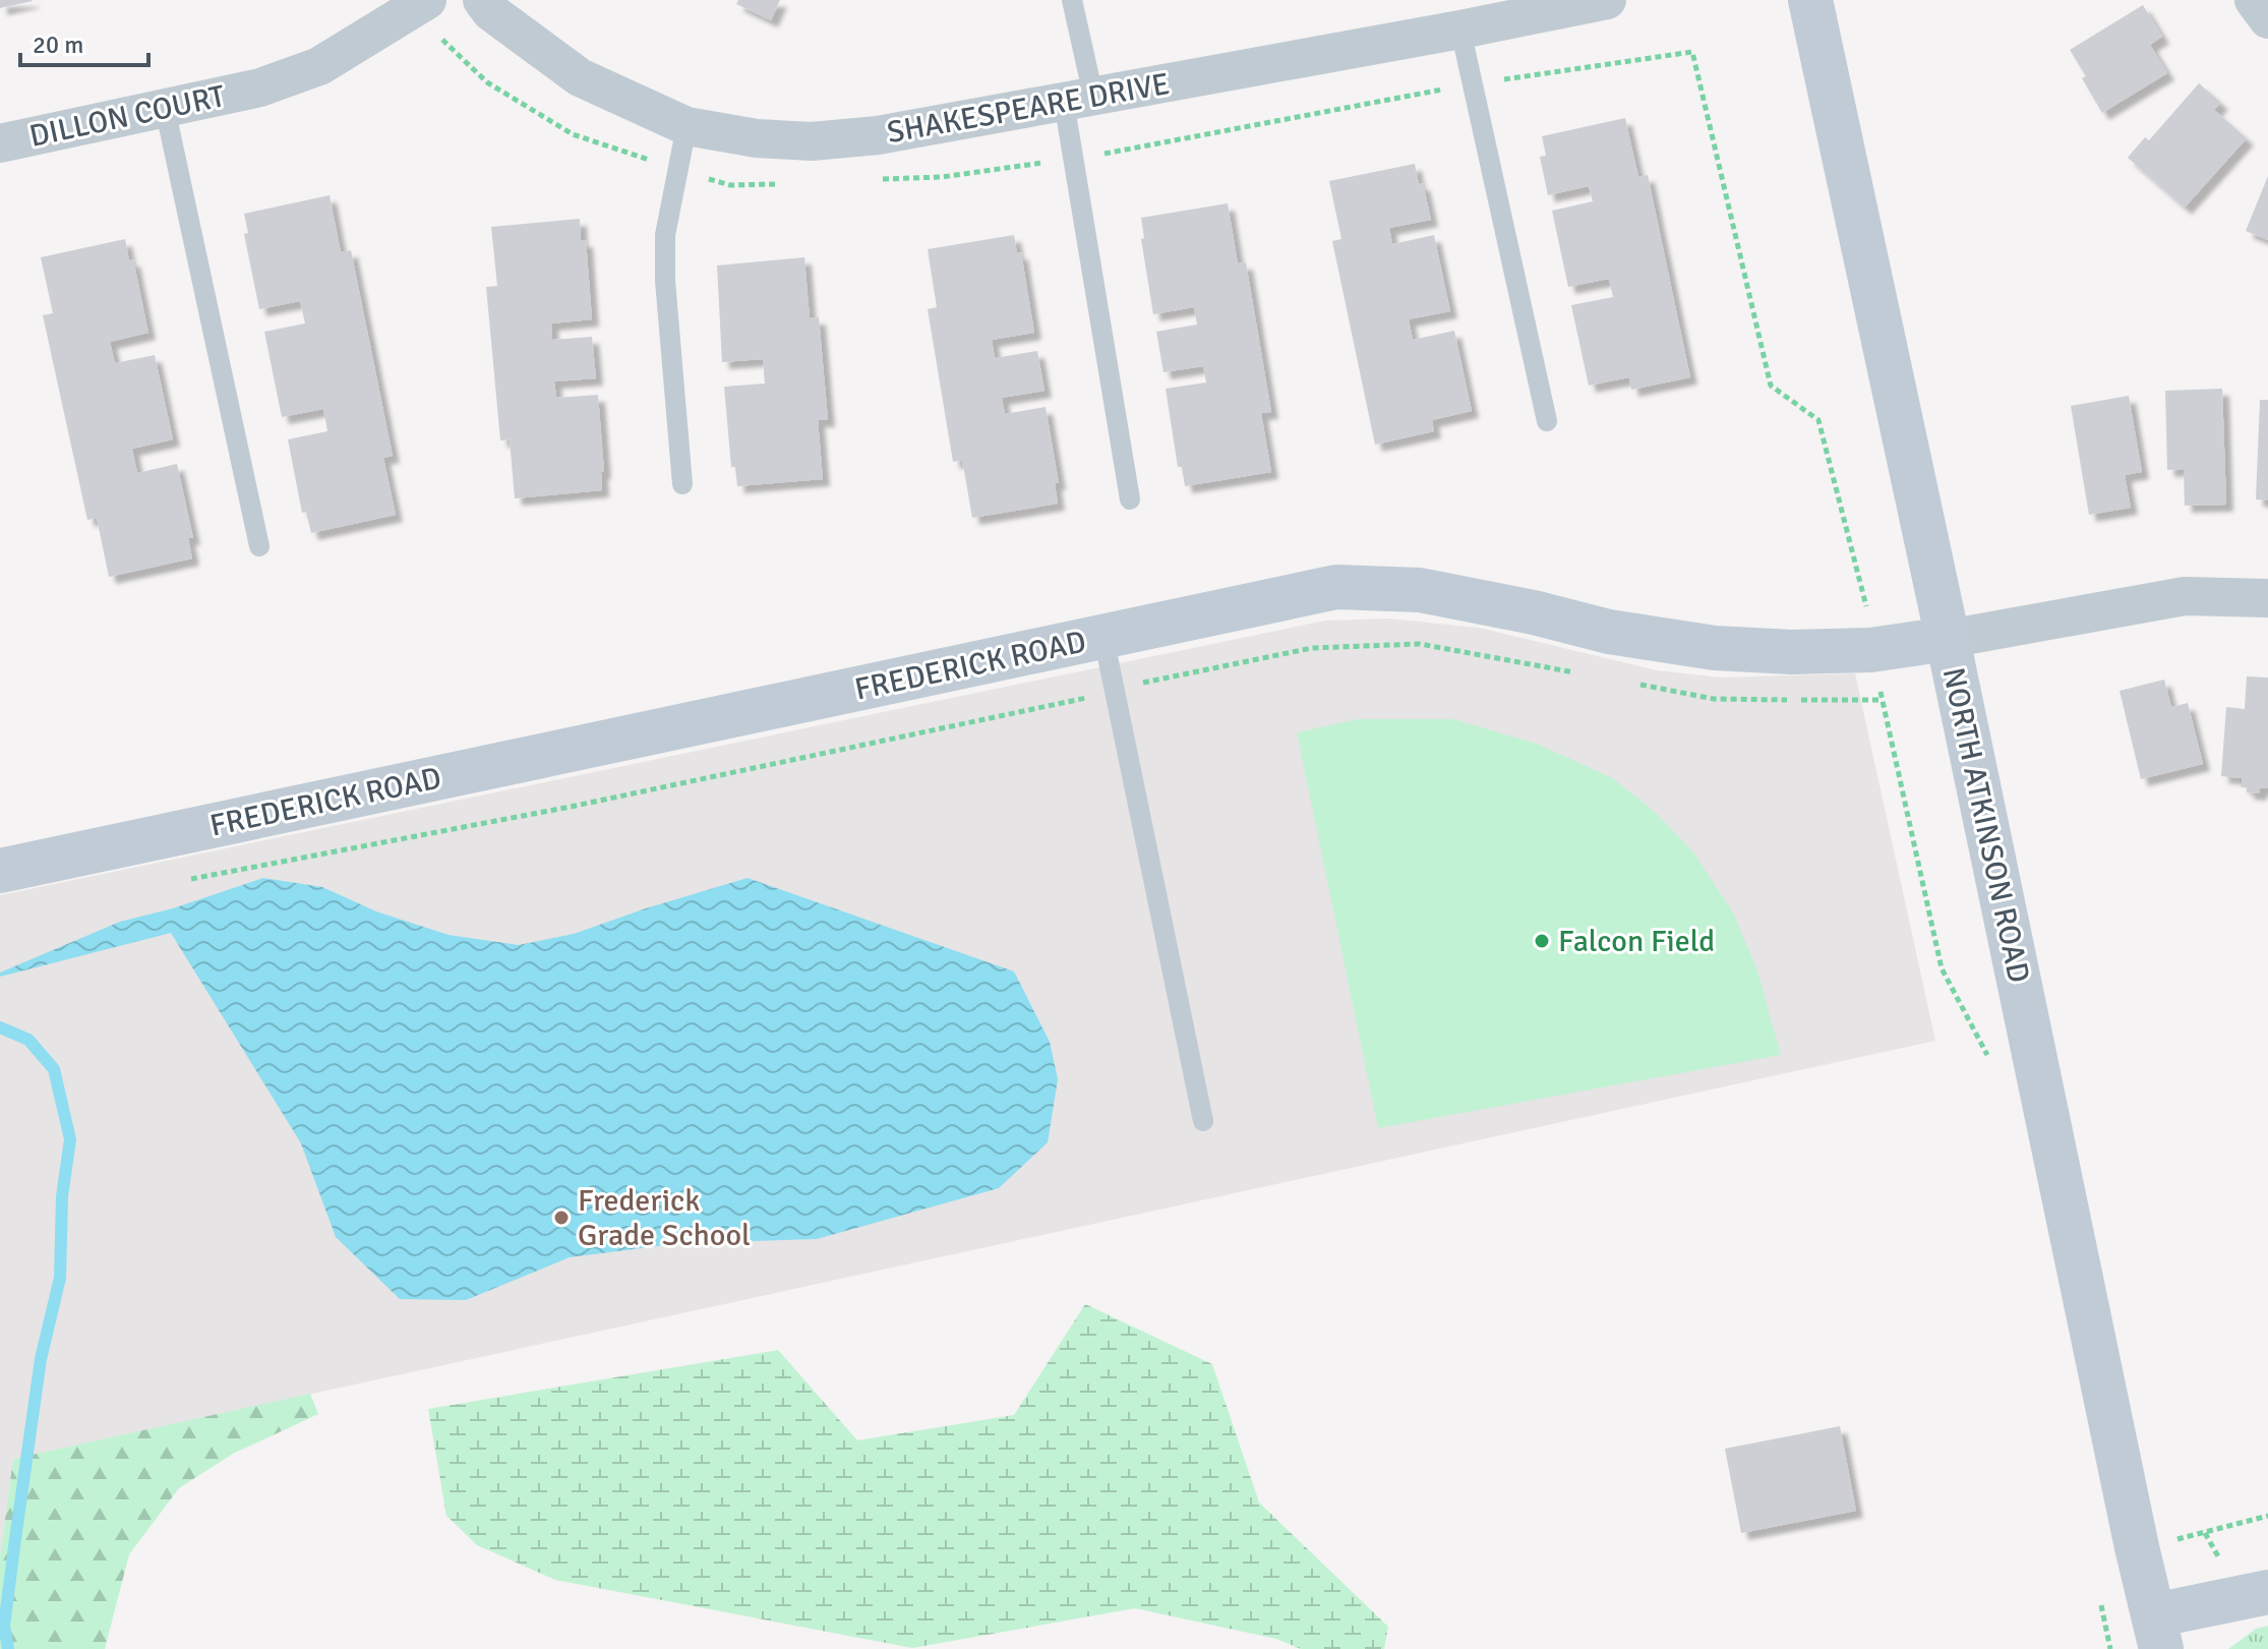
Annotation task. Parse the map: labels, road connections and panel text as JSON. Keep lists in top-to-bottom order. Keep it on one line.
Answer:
{"streets":{"street":["SHAKESPEARE DRIVE","DILLON COURT","FREDERICK ROAD","NORTH ATKINSON ROAD"]},"crossings":[["FREDERICK ROAD","NORTH ATKINSON ROAD"]],"places":["Falcon Field","Frederick Grade School"],"scale_bar":"20 m"}
